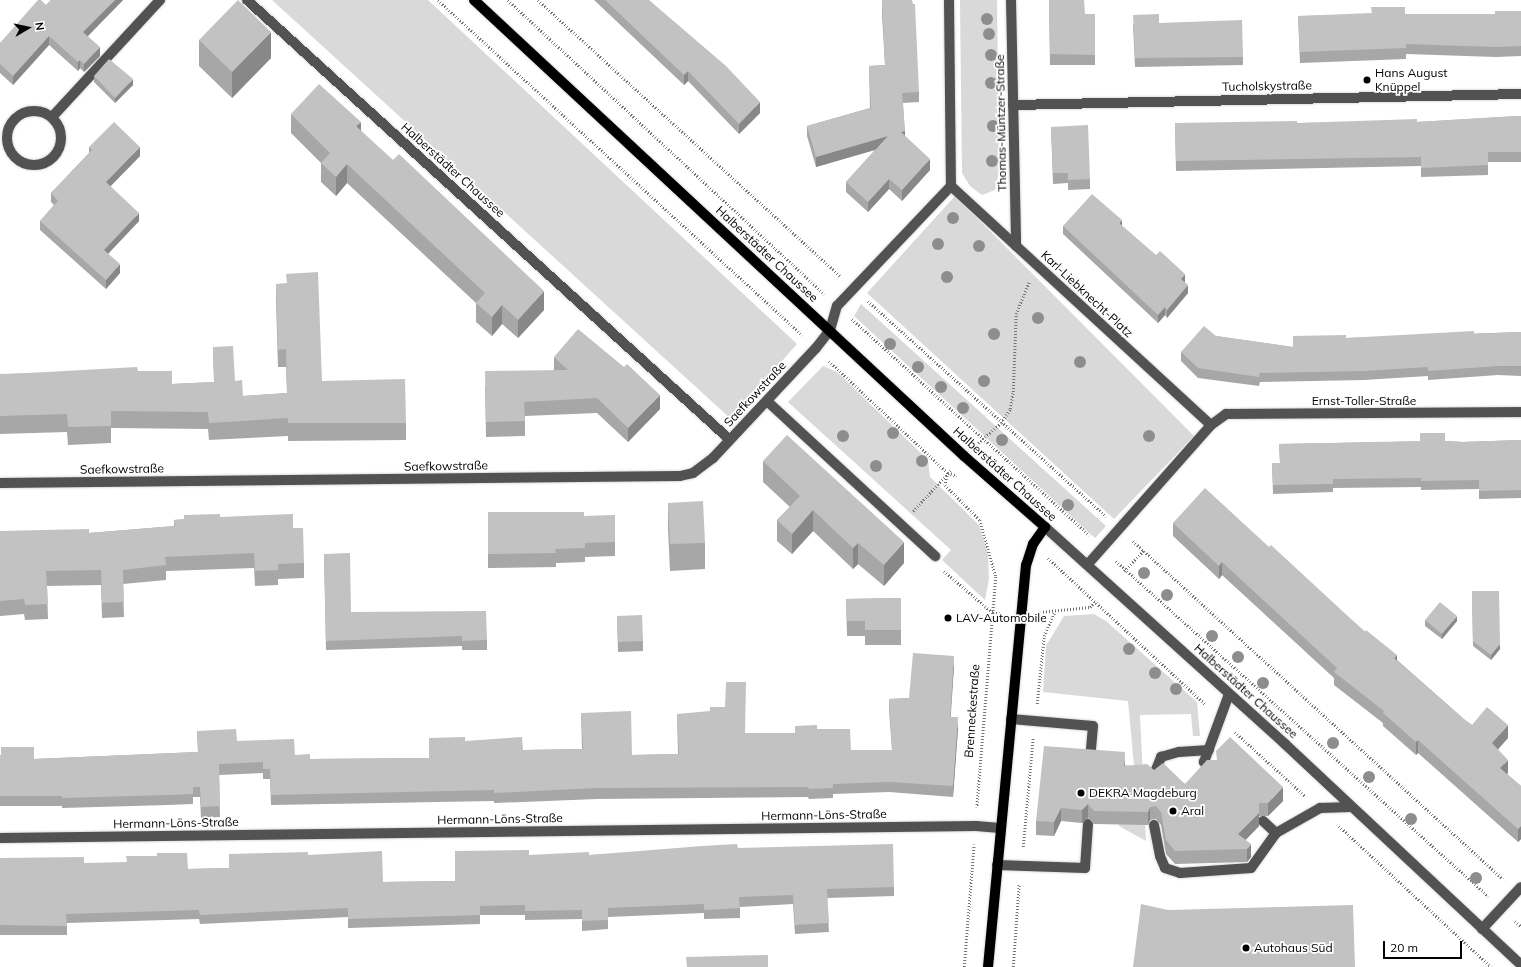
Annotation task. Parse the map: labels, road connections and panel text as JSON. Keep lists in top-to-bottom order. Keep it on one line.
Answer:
{"streets":{"main road":["Halberstädter Chaussee"],"street":["Tucholskystraße","Thomas-Müntzer-Straße","Karl-Liebknecht-Platz","Saefkowstraße","Ernst-Toller-Straße","Hermann-Löns-Straße"],"path":["Brenneckestraße"]},"crossings":[["Tucholskystraße","Thomas-Müntzer-Straße"],["Thomas-Müntzer-Straße","Karl-Liebknecht-Platz"],["Halberstädter Chaussee","Saefkowstraße"],["Karl-Liebknecht-Platz","Ernst-Toller-Straße"],["Brenneckestraße","Hermann-Löns-Straße"]],"places":["Hans August Knüppel","LAV-Automobile","DEKRA Magdeburg","Aral","Autohaus Süd"],"scale_bar":"20 m","north":"right"}
